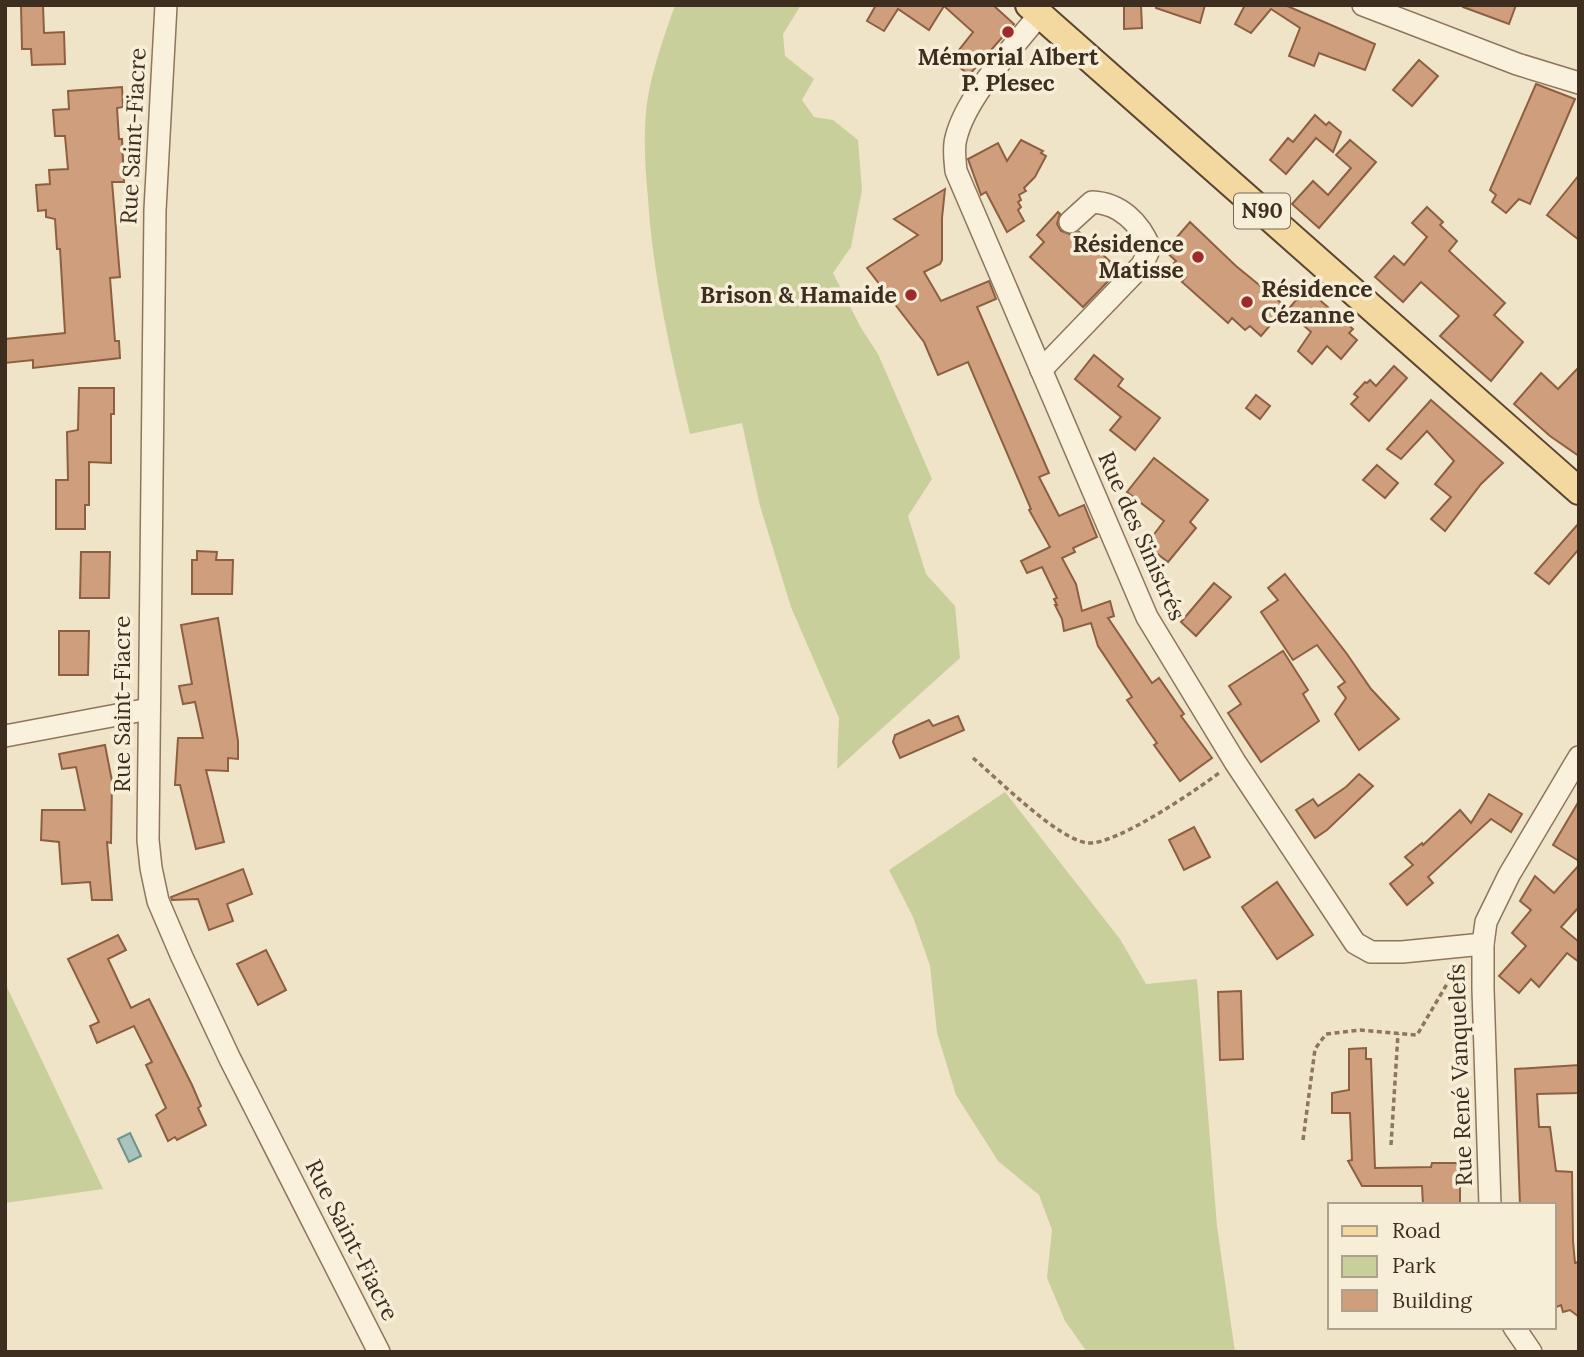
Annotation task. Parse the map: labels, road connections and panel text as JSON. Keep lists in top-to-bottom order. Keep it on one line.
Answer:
{"streets":{"main road":["N90"],"street":["Rue Saint-Fiacre","Rue des Sinistrés","Rue René Vanquelefs"]},"crossings":[["N90","Rue des Sinistrés"],["Rue des Sinistrés","Rue René Vanquelefs"]],"places":["Mémorial Albert P. Plesec","Résidence Matisse","Brison & Hamaide","Résidence Cézanne"],"legend":["Road","Park","Building"]}
